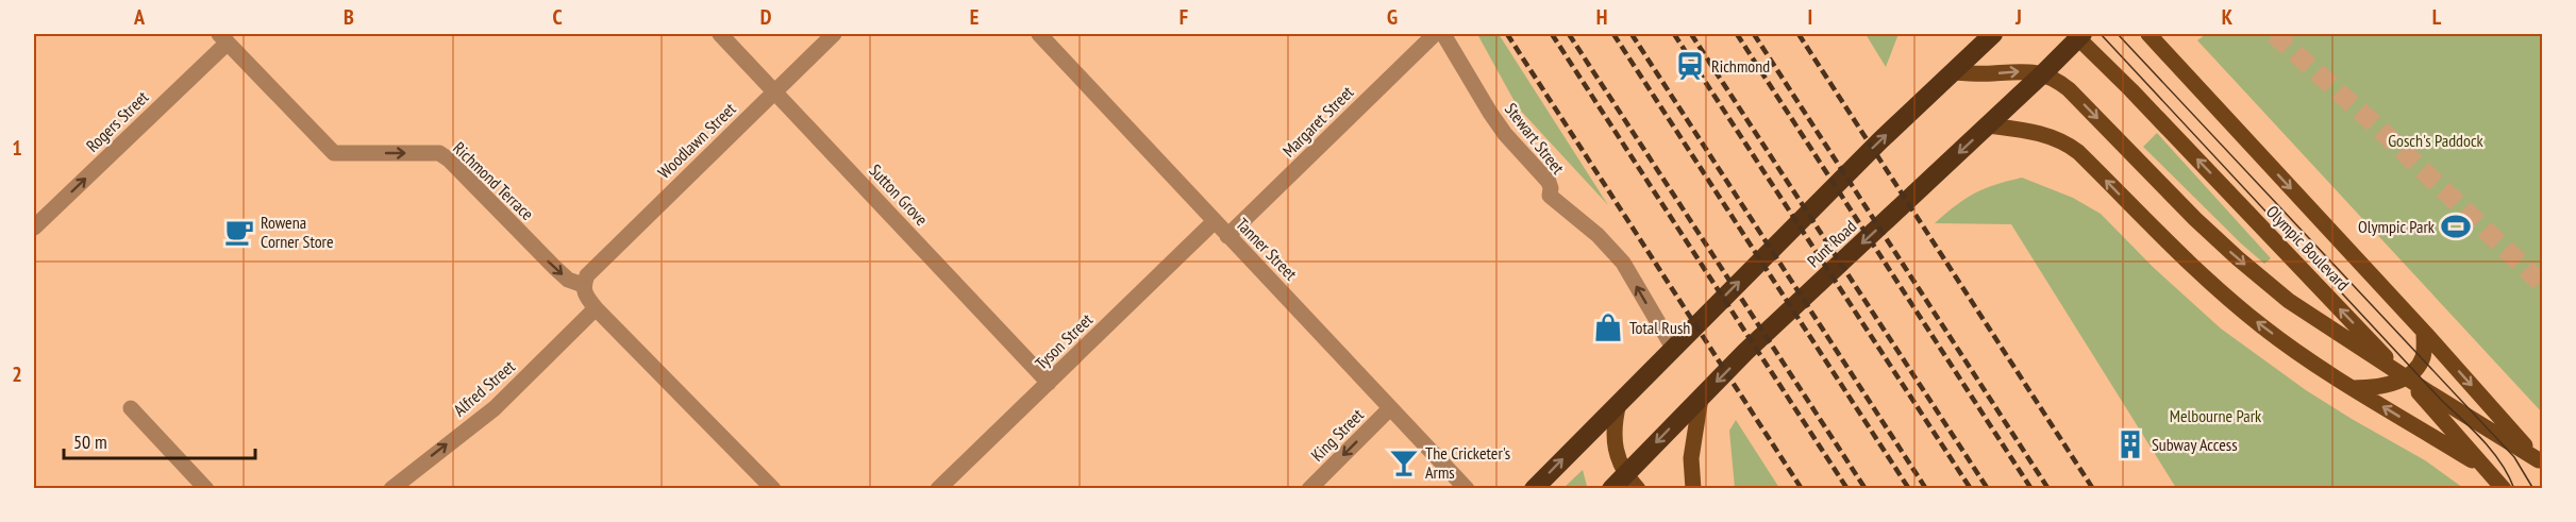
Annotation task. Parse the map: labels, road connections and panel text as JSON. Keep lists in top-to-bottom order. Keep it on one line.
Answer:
{"streets":{"highway":["Punt Road"],"main road":["Olympic Boulevard"],"street":["Rogers Street","Margaret Street","Stewart Street","Woodlawn Street","Richmond Terrace","Sutton Grove","Tanner Street","Tyson Street","Alfred Street","King Street"]},"crossings":[["Rogers Street","Richmond Terrace"],["Margaret Street","Tanner Street"],["Woodlawn Street","Richmond Terrace"],["Woodlawn Street","Sutton Grove"],["Sutton Grove","Tyson Street"],["Punt Road","Olympic Boulevard"],["Tanner Street","Tyson Street"],["Tanner Street","King Street"]],"one_way":["Rogers Street","Stewart Street","Richmond Terrace","Alfred Street","King Street"],"parks":["Gosch's Paddock","Melbourne Park"],"places":{"station":["Richmond"],"sports":["Olympic Park"],"cafe":["Rowena Corner Store"],"shop":["Total Rush"],"building":["Subway Access"],"bar":["The Cricketer's Arms"]},"scale_bar":"50 m","grid":{"columns":["A","B","C","D","E","F","G","H","I","J","K","L"],"rows":["1","2"]}}
